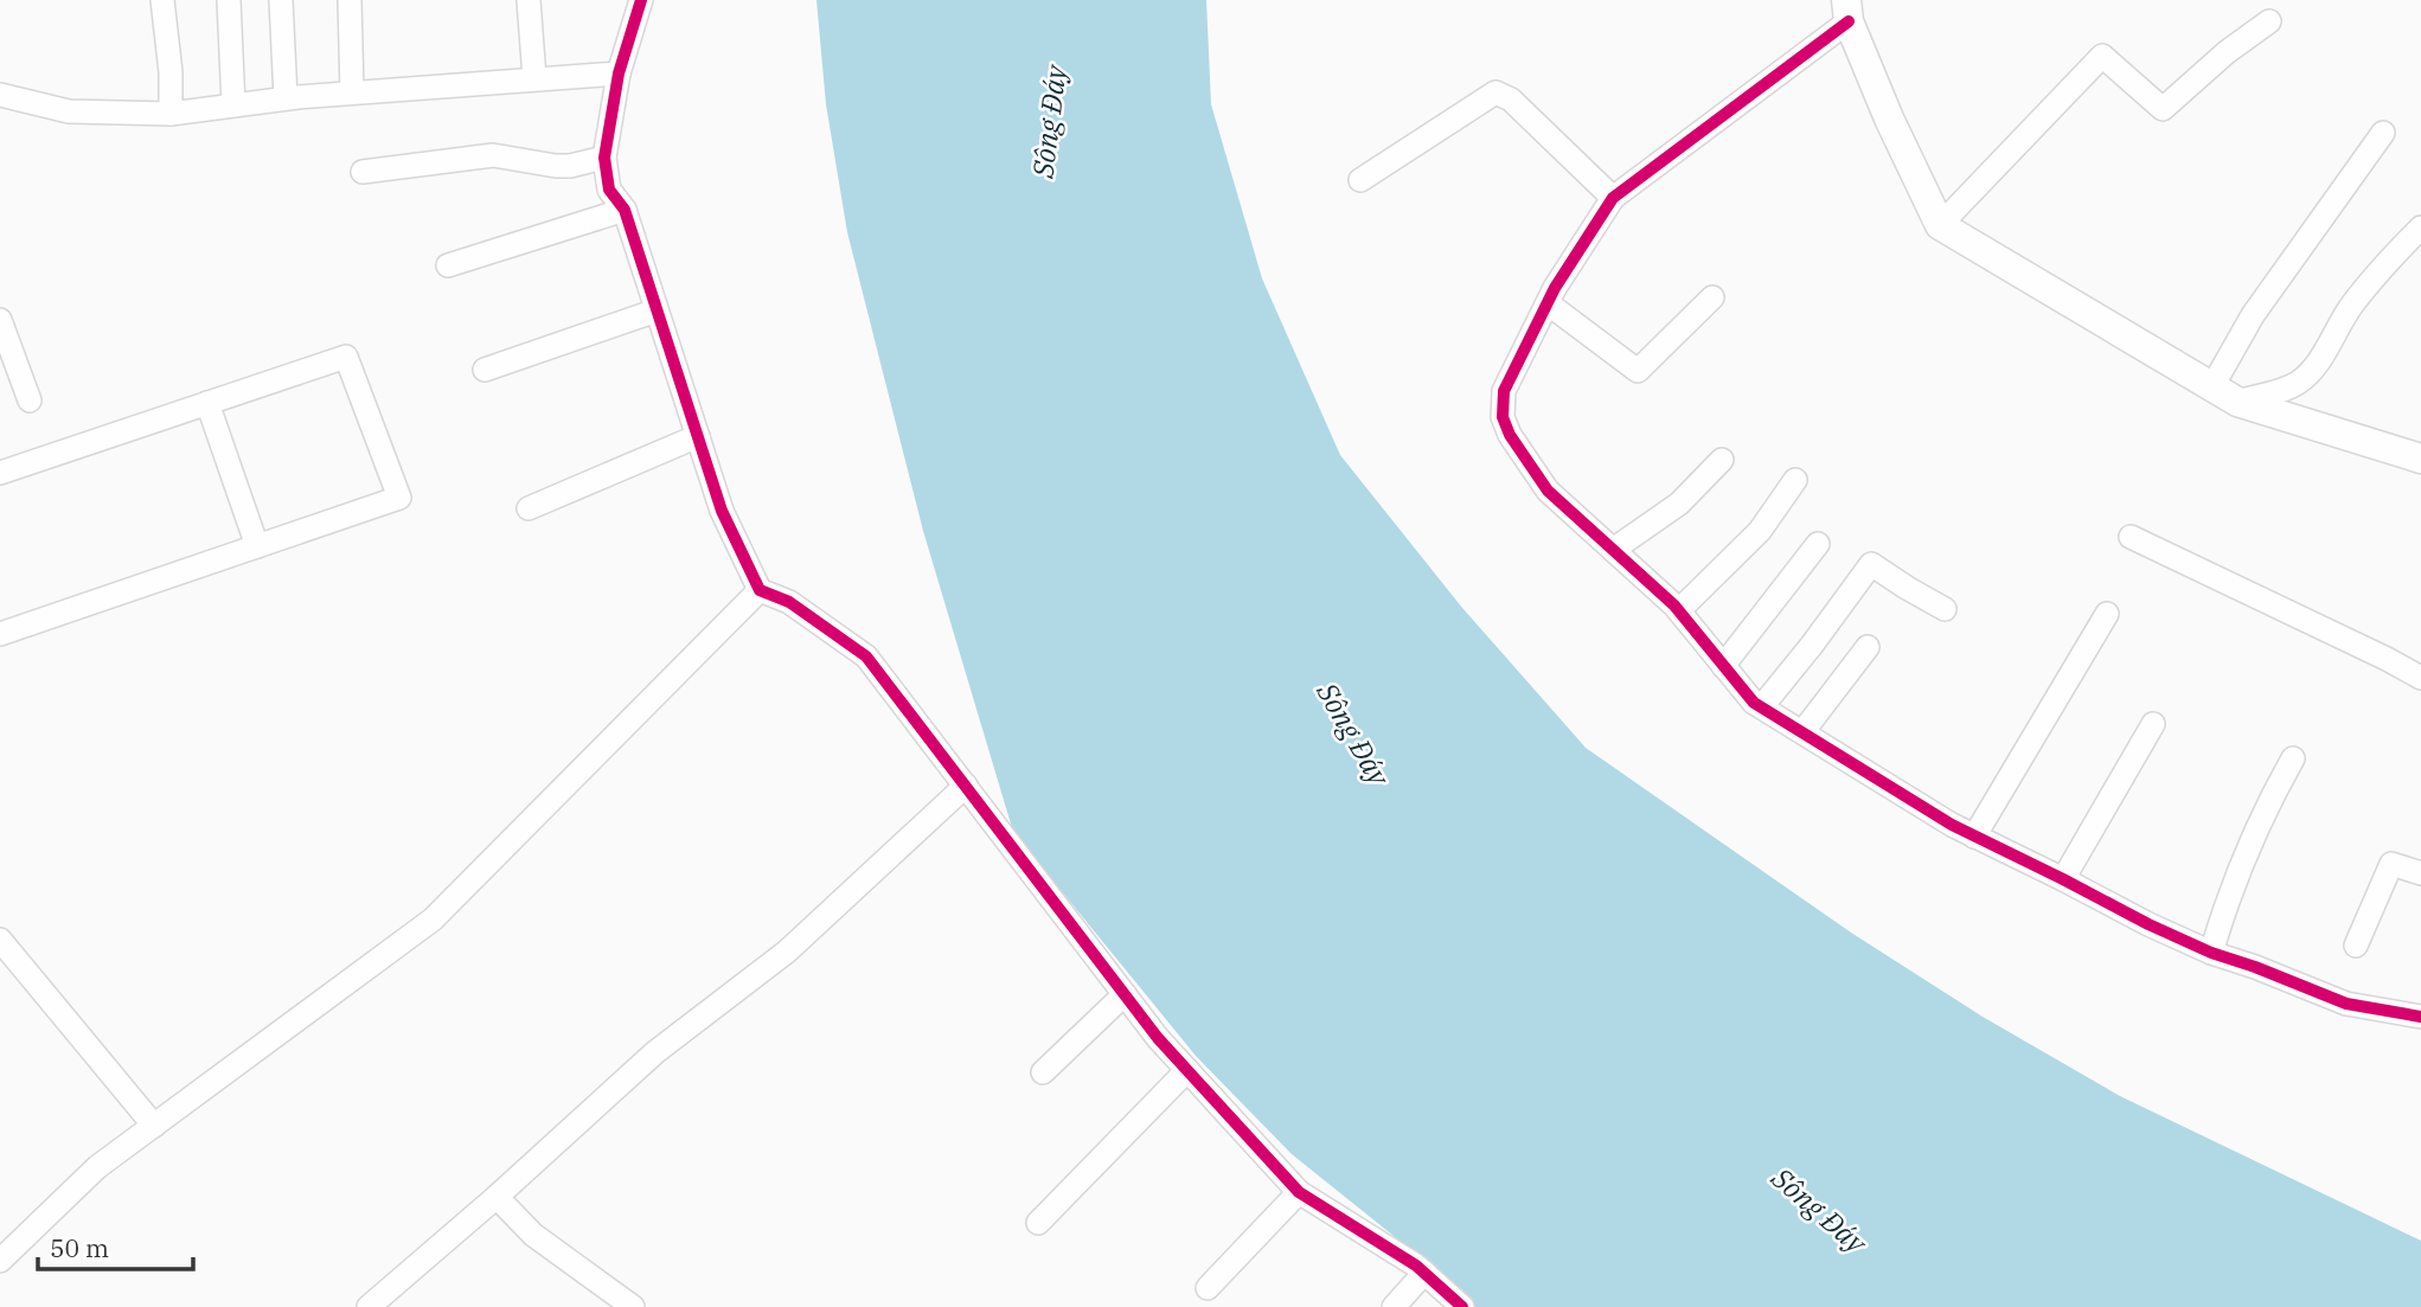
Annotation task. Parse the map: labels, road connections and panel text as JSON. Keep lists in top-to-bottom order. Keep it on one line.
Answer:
{"water":["Sông Đáy"],"scale_bar":"50 m"}
